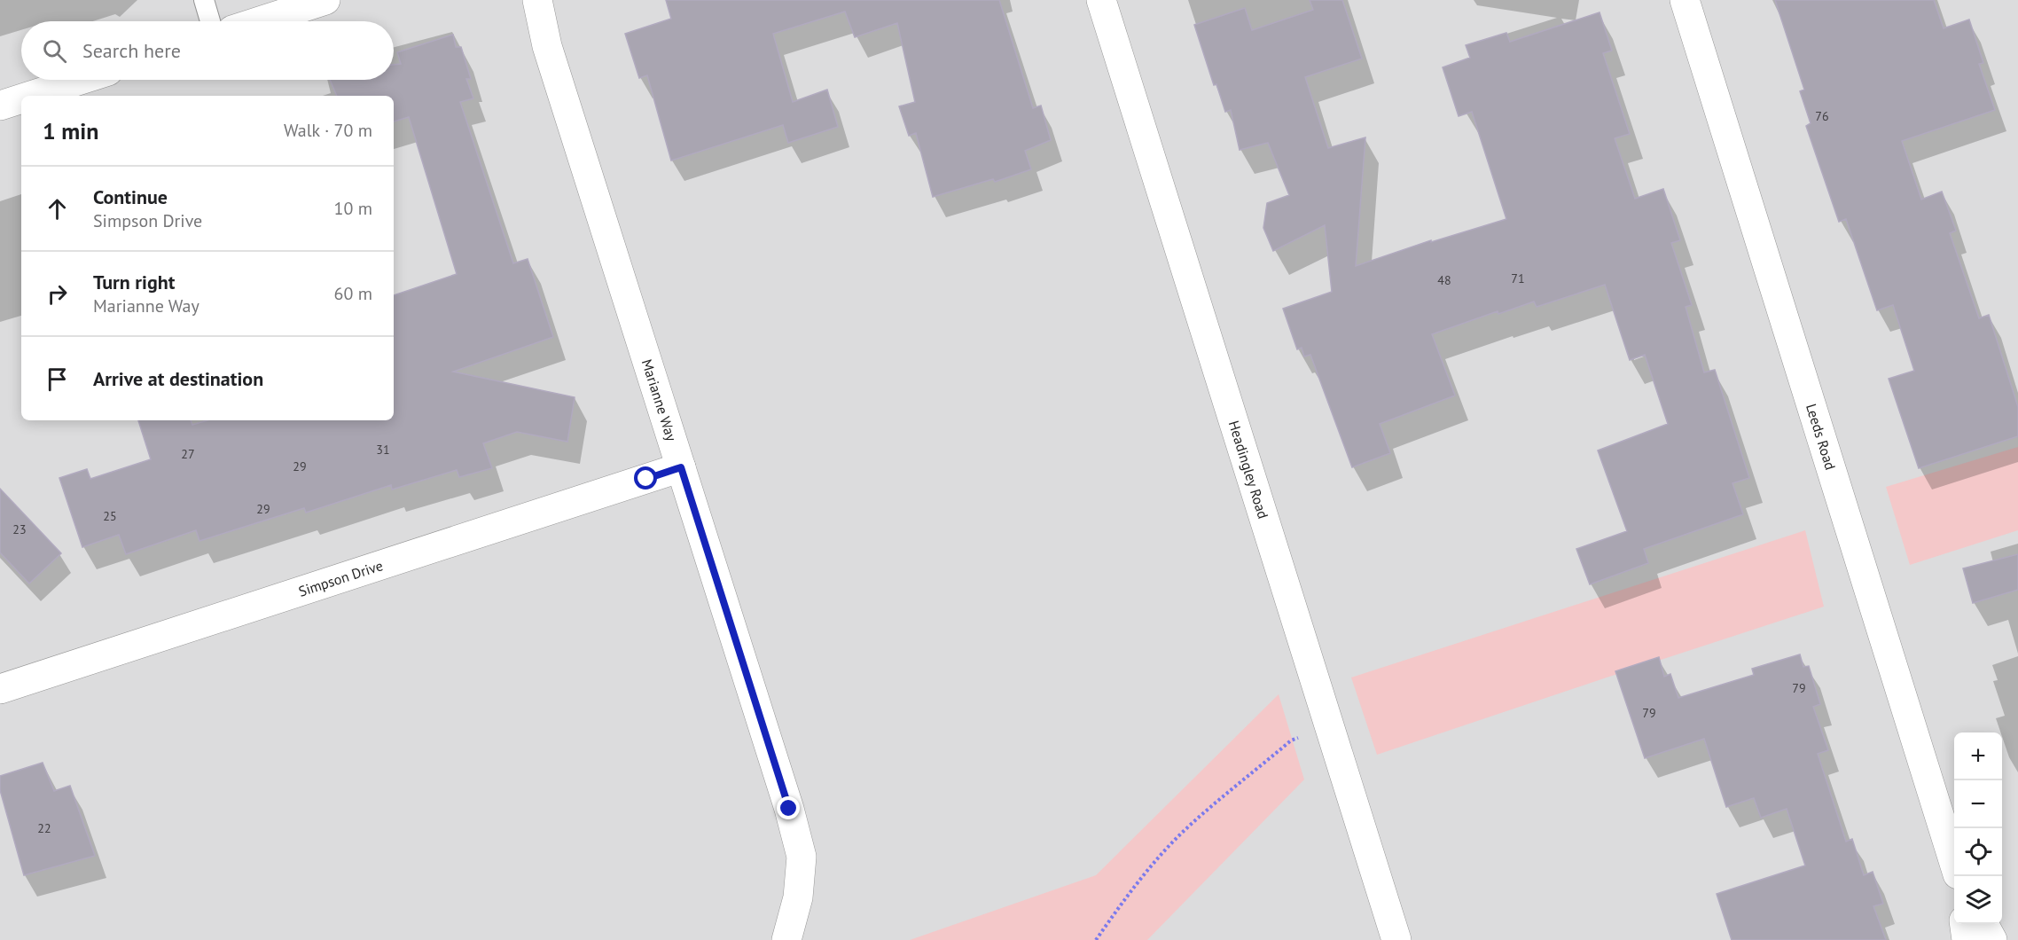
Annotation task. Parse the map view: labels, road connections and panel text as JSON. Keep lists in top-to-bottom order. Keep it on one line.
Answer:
{"streets":{"street":["Marianne Way","Leeds Road","Headingley Road","Simpson Drive"]},"crossings":[["Marianne Way","Simpson Drive"]],"house_numbers":["76","71","48","31","27","29","29","25","23","79","79","22"],"page":{"search":"Search here","heading":["1 min","Walk · 70 m"],"list":[["Continue","Simpson Drive","10 m"],["Turn right","Marianne Way","60 m"],"Arrive at destination"],"map_buttons":["+","−"]}}
